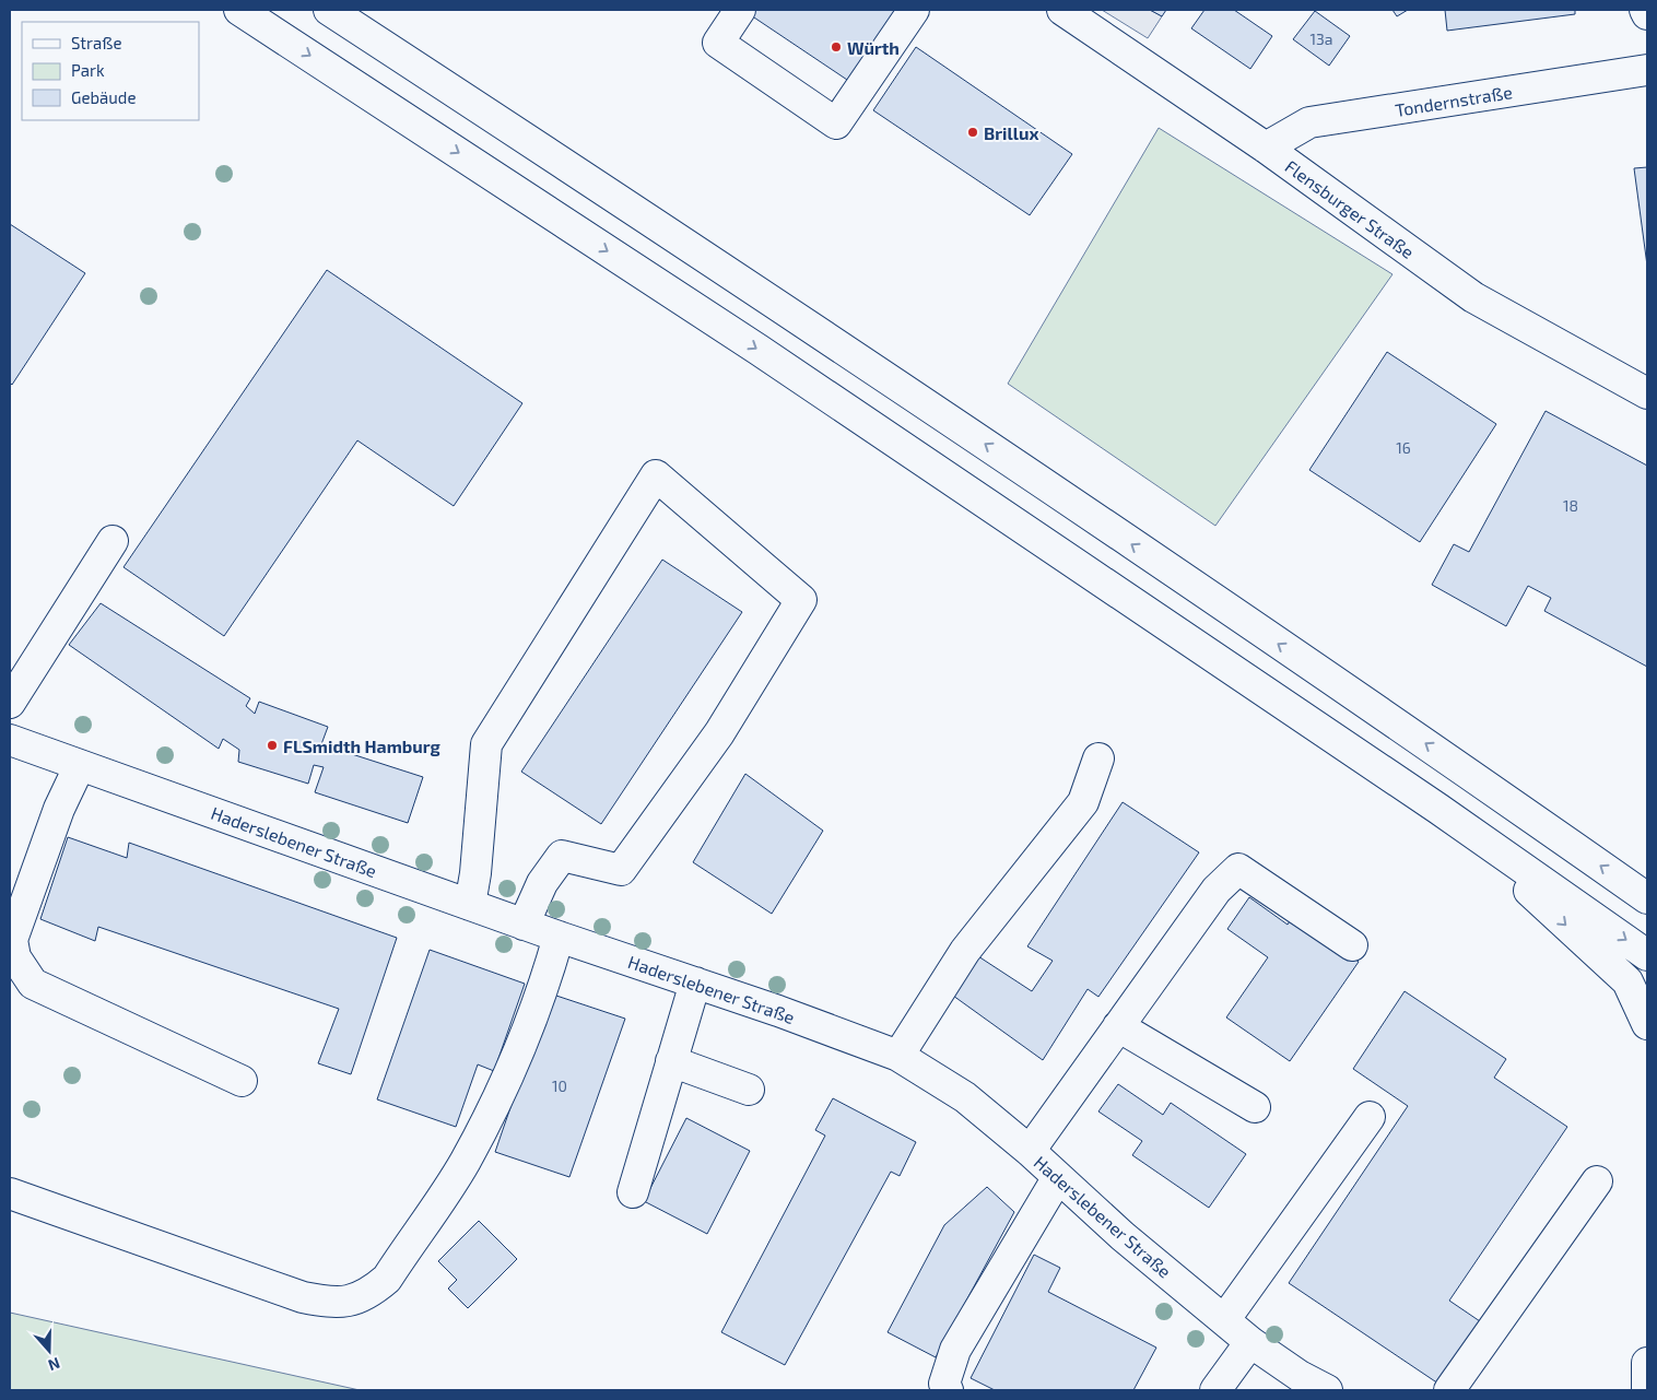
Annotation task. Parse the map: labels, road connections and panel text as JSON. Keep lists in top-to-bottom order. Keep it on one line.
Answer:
{"streets":{"main road":["Tondernstraße","Flensburger Straße","Haderslebener Straße"]},"crossings":[["Tondernstraße","Flensburger Straße"]],"places":["Würth","Brillux","FLSmidth Hamburg"],"house_numbers":["13a","16","18","10"],"legend":["Straße","Park","Gebäude"],"north":"bottom"}
